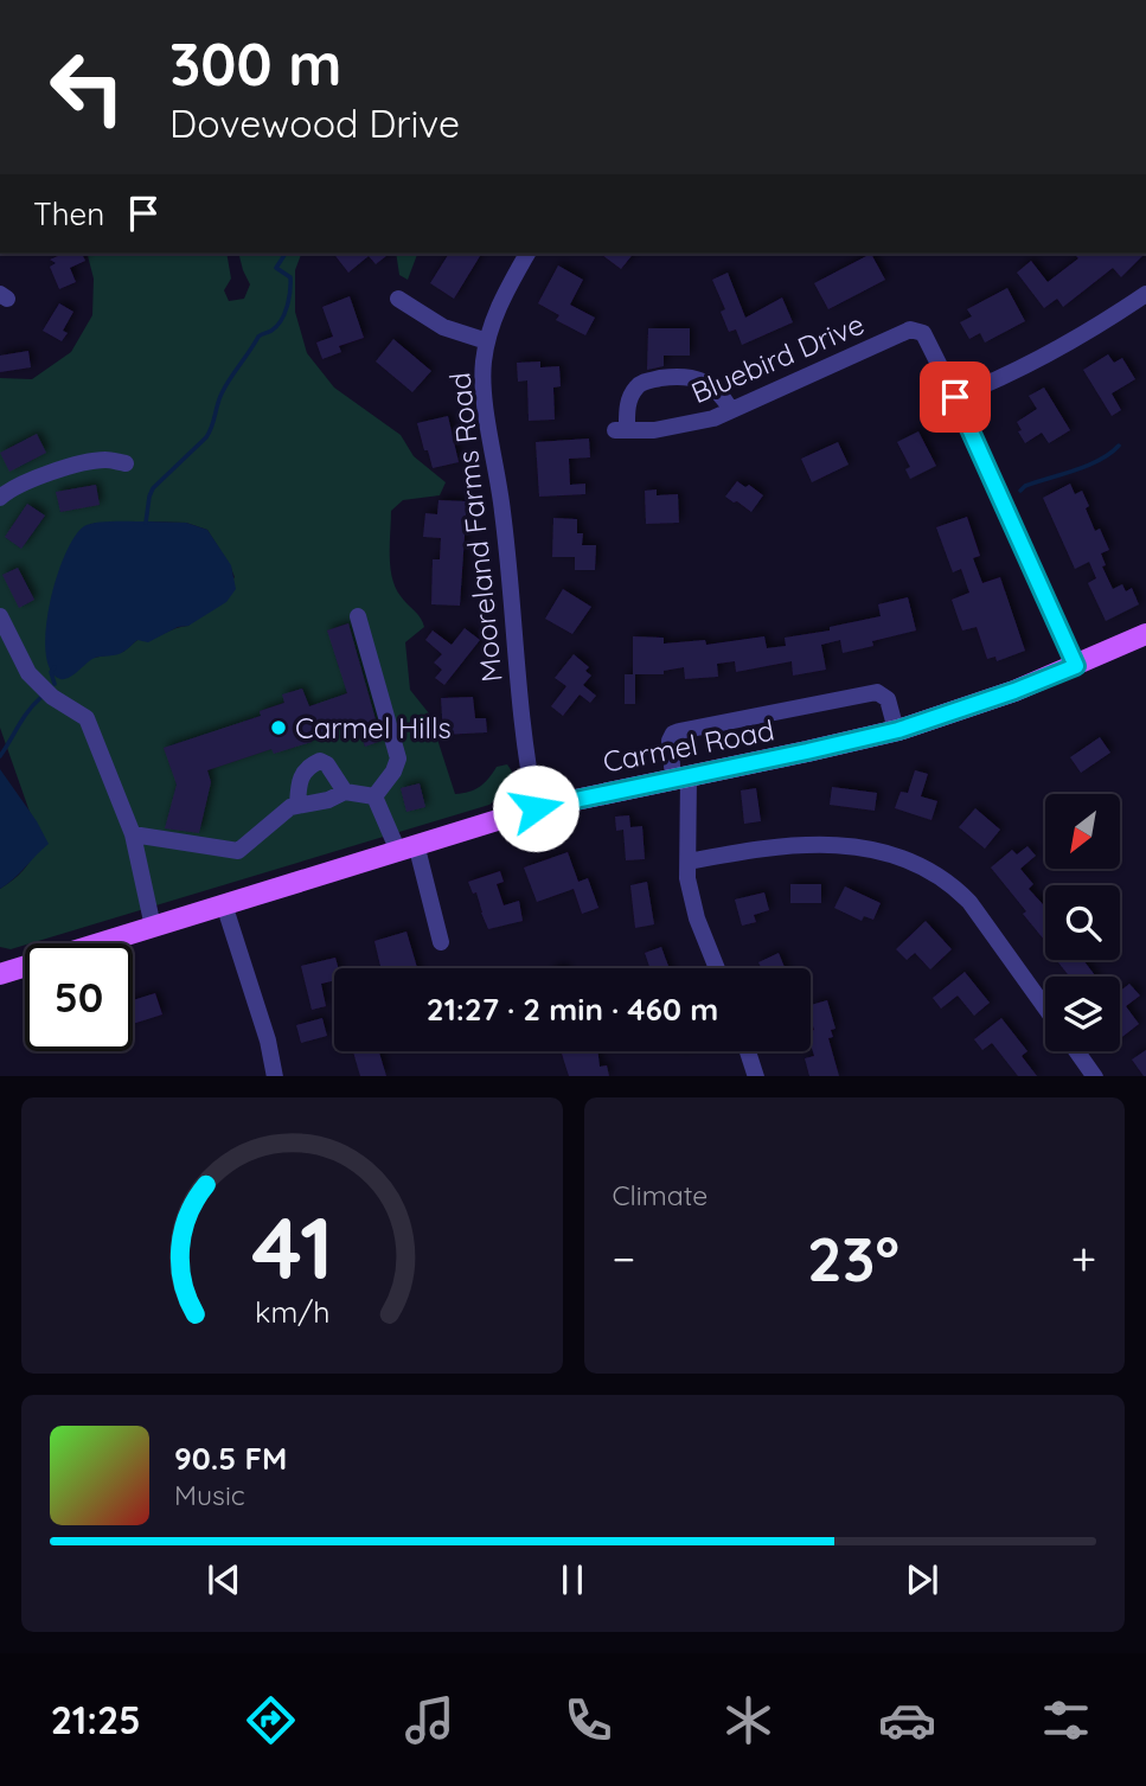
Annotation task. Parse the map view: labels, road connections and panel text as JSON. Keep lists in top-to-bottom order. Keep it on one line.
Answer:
{"streets":{"main road":["Carmel Road"],"street":["Bluebird Drive","Mooreland Farms Road"]},"crossings":[["Mooreland Farms Road","Carmel Road"]],"places":["Carmel Hills"],"north":"bottom left","page":{"turn":["300 m","Dovewood Drive"],"then":"Then","limit":"50","trip":"21:27 · 2 min · 460 m","tile":"Climate","heat":["−","23°","+"],"song":["90.5 FM","Music"],"tabs":"21:25","gauge":["41","km/h"]}}
